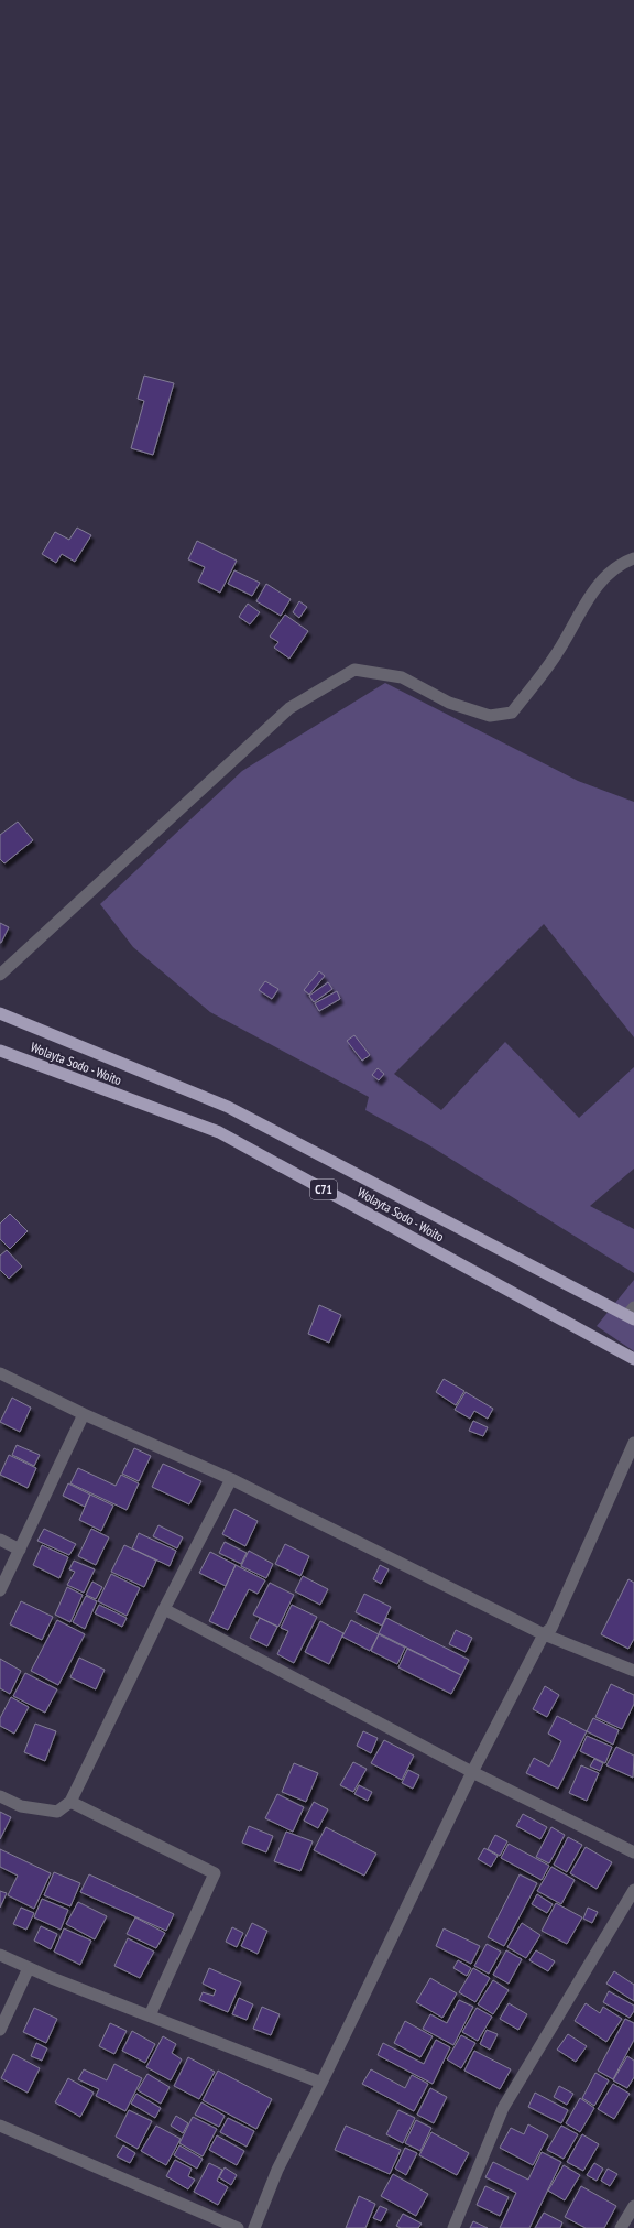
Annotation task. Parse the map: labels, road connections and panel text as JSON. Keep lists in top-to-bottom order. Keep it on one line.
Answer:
{"streets":{"highway":["Wolayta Sodo - Woito","C71"]}}
